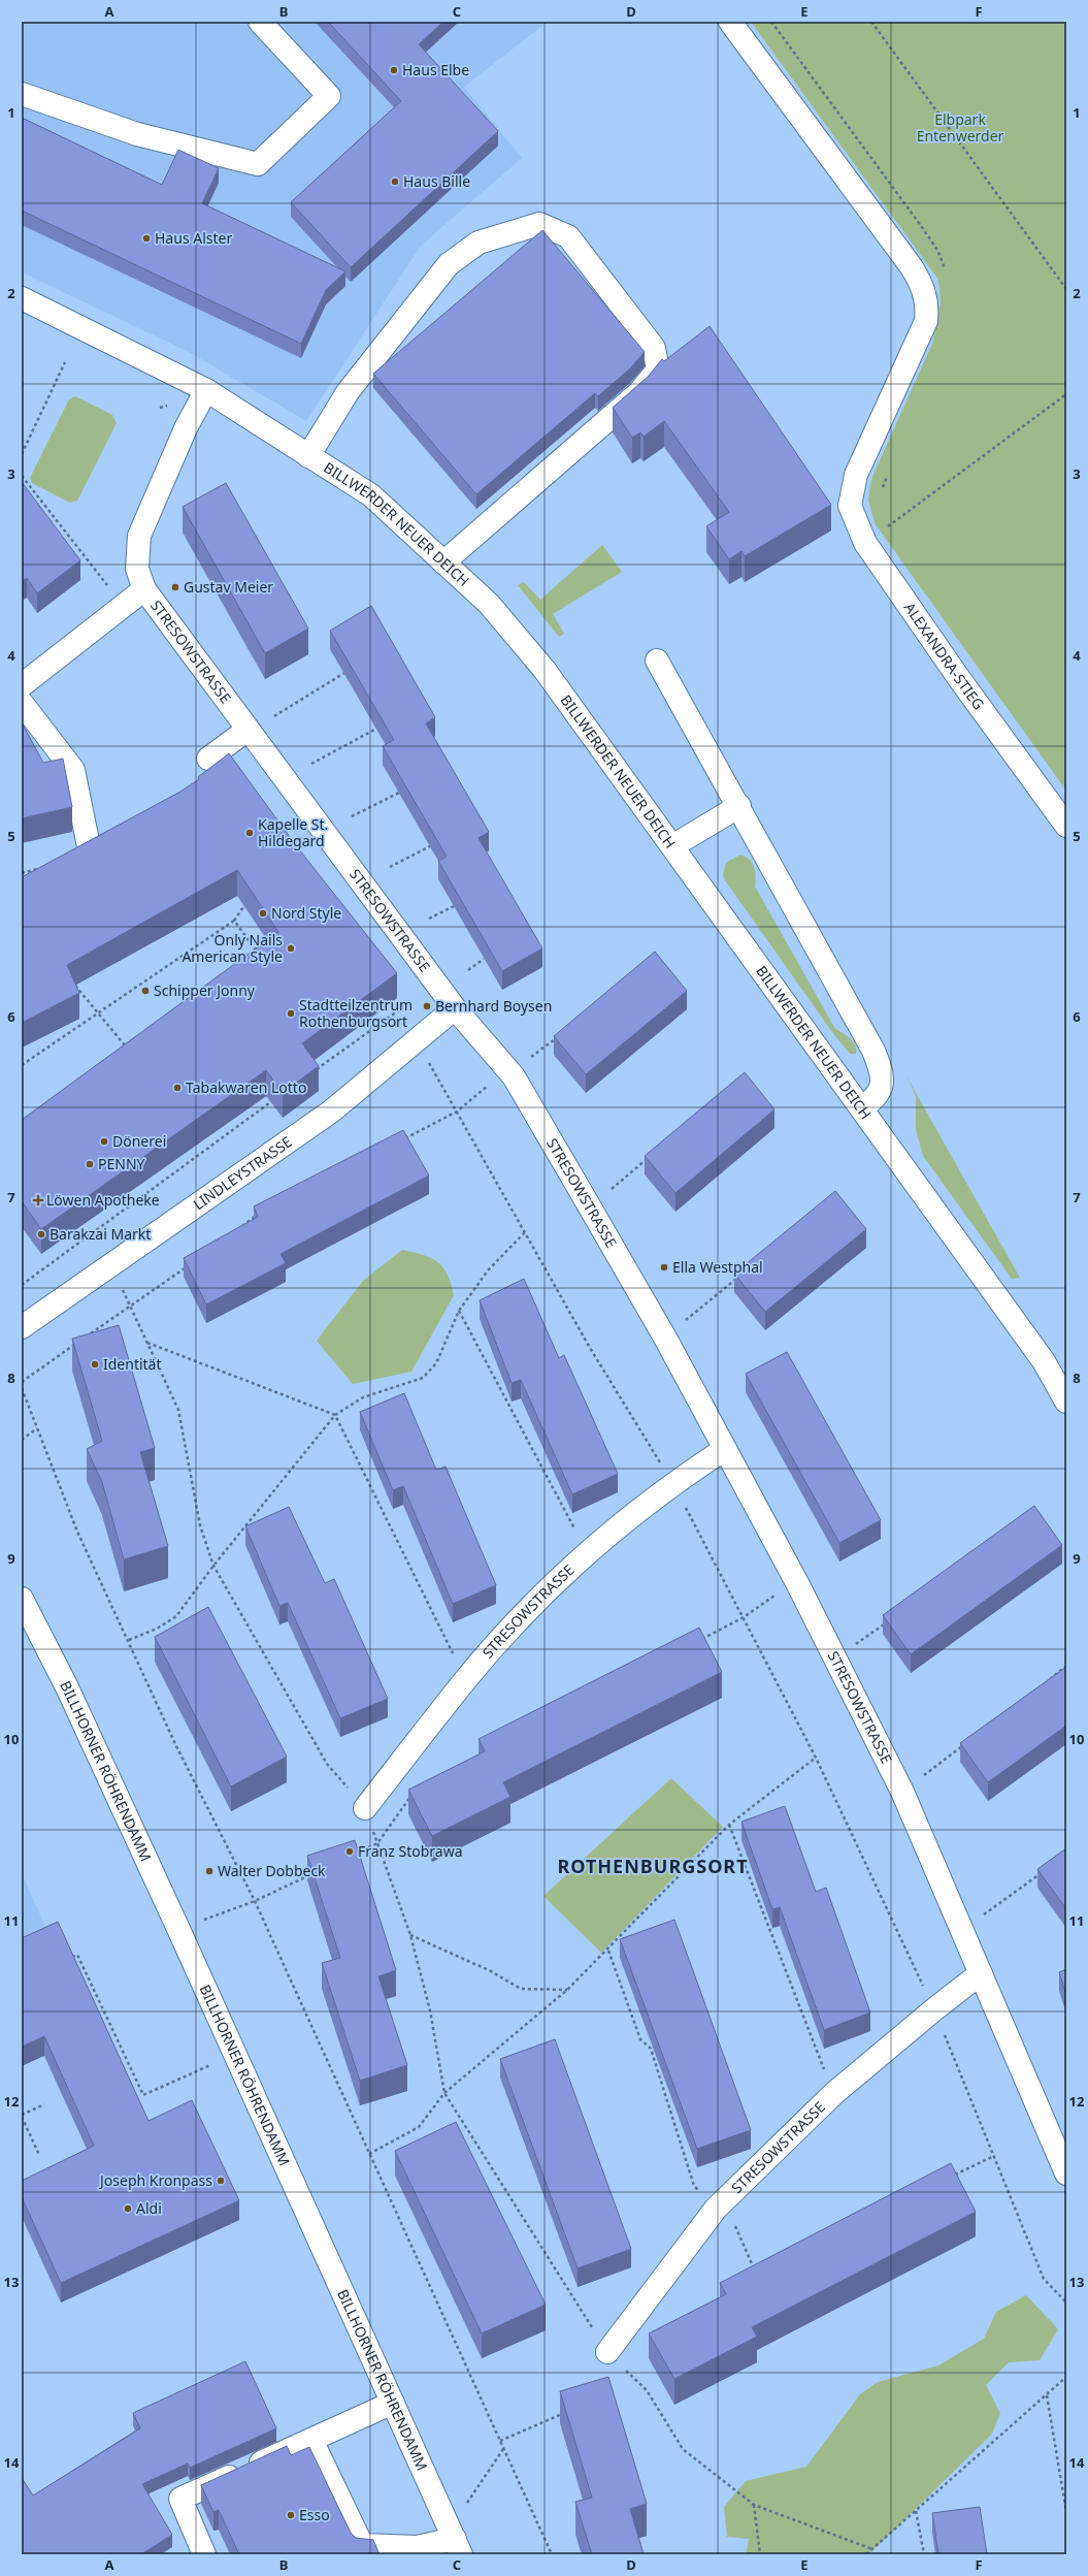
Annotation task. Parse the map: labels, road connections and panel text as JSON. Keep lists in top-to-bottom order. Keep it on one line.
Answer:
{"streets":{"street":["BILLWERDER NEUER DEICH","STRESOWSTRASSE","ALEXANDRA-STIEG","LINDLEYSTRASSE","BILLHORNER RÖHRENDAMM"]},"crossings":[["BILLWERDER NEUER DEICH","STRESOWSTRASSE"],["STRESOWSTRASSE","LINDLEYSTRASSE"]],"districts":["ROTHENBURGSORT"],"parks":["Elbpark Entenwerder"],"places":{"other":["Haus Elbe","Haus Bille","Haus Alster","Gustav Meier","Kapelle St. Hildegard","Nord Style","Only Nails American Style","Schipper Jonny","Bernhard Boysen","Stadtteilzentrum Rothenburgsort","Tabakwaren Lotto","Dönerei","PENNY","Barakzai Markt","Ella Westphal","Identität","Franz Stobrawa","Walter Dobbeck","Joseph Kronpass","Aldi","Esso"],"health":["Löwen Apotheke"]},"grid":{"columns":["A","B","C","D","E","F"],"rows":["1","2","3","4","5","6","7","8","9","10","11","12","13","14"]}}
